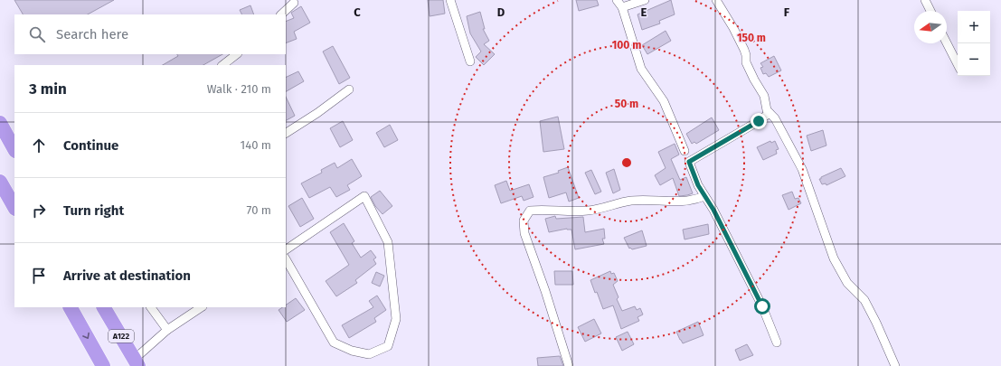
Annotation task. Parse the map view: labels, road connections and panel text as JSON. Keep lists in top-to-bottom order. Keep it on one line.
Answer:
{"streets":{"highway":["A122"]},"north":"left","page":{"map_buttons":["+","−"],"search":"Search here","heading":["3 min","Walk · 210 m"],"list":[["Continue","140 m"],["Turn right","70 m"],"Arrive at destination"]},"grid":{"columns":["C","D","E","F"]},"rings":["150 m","100 m","50 m"]}
